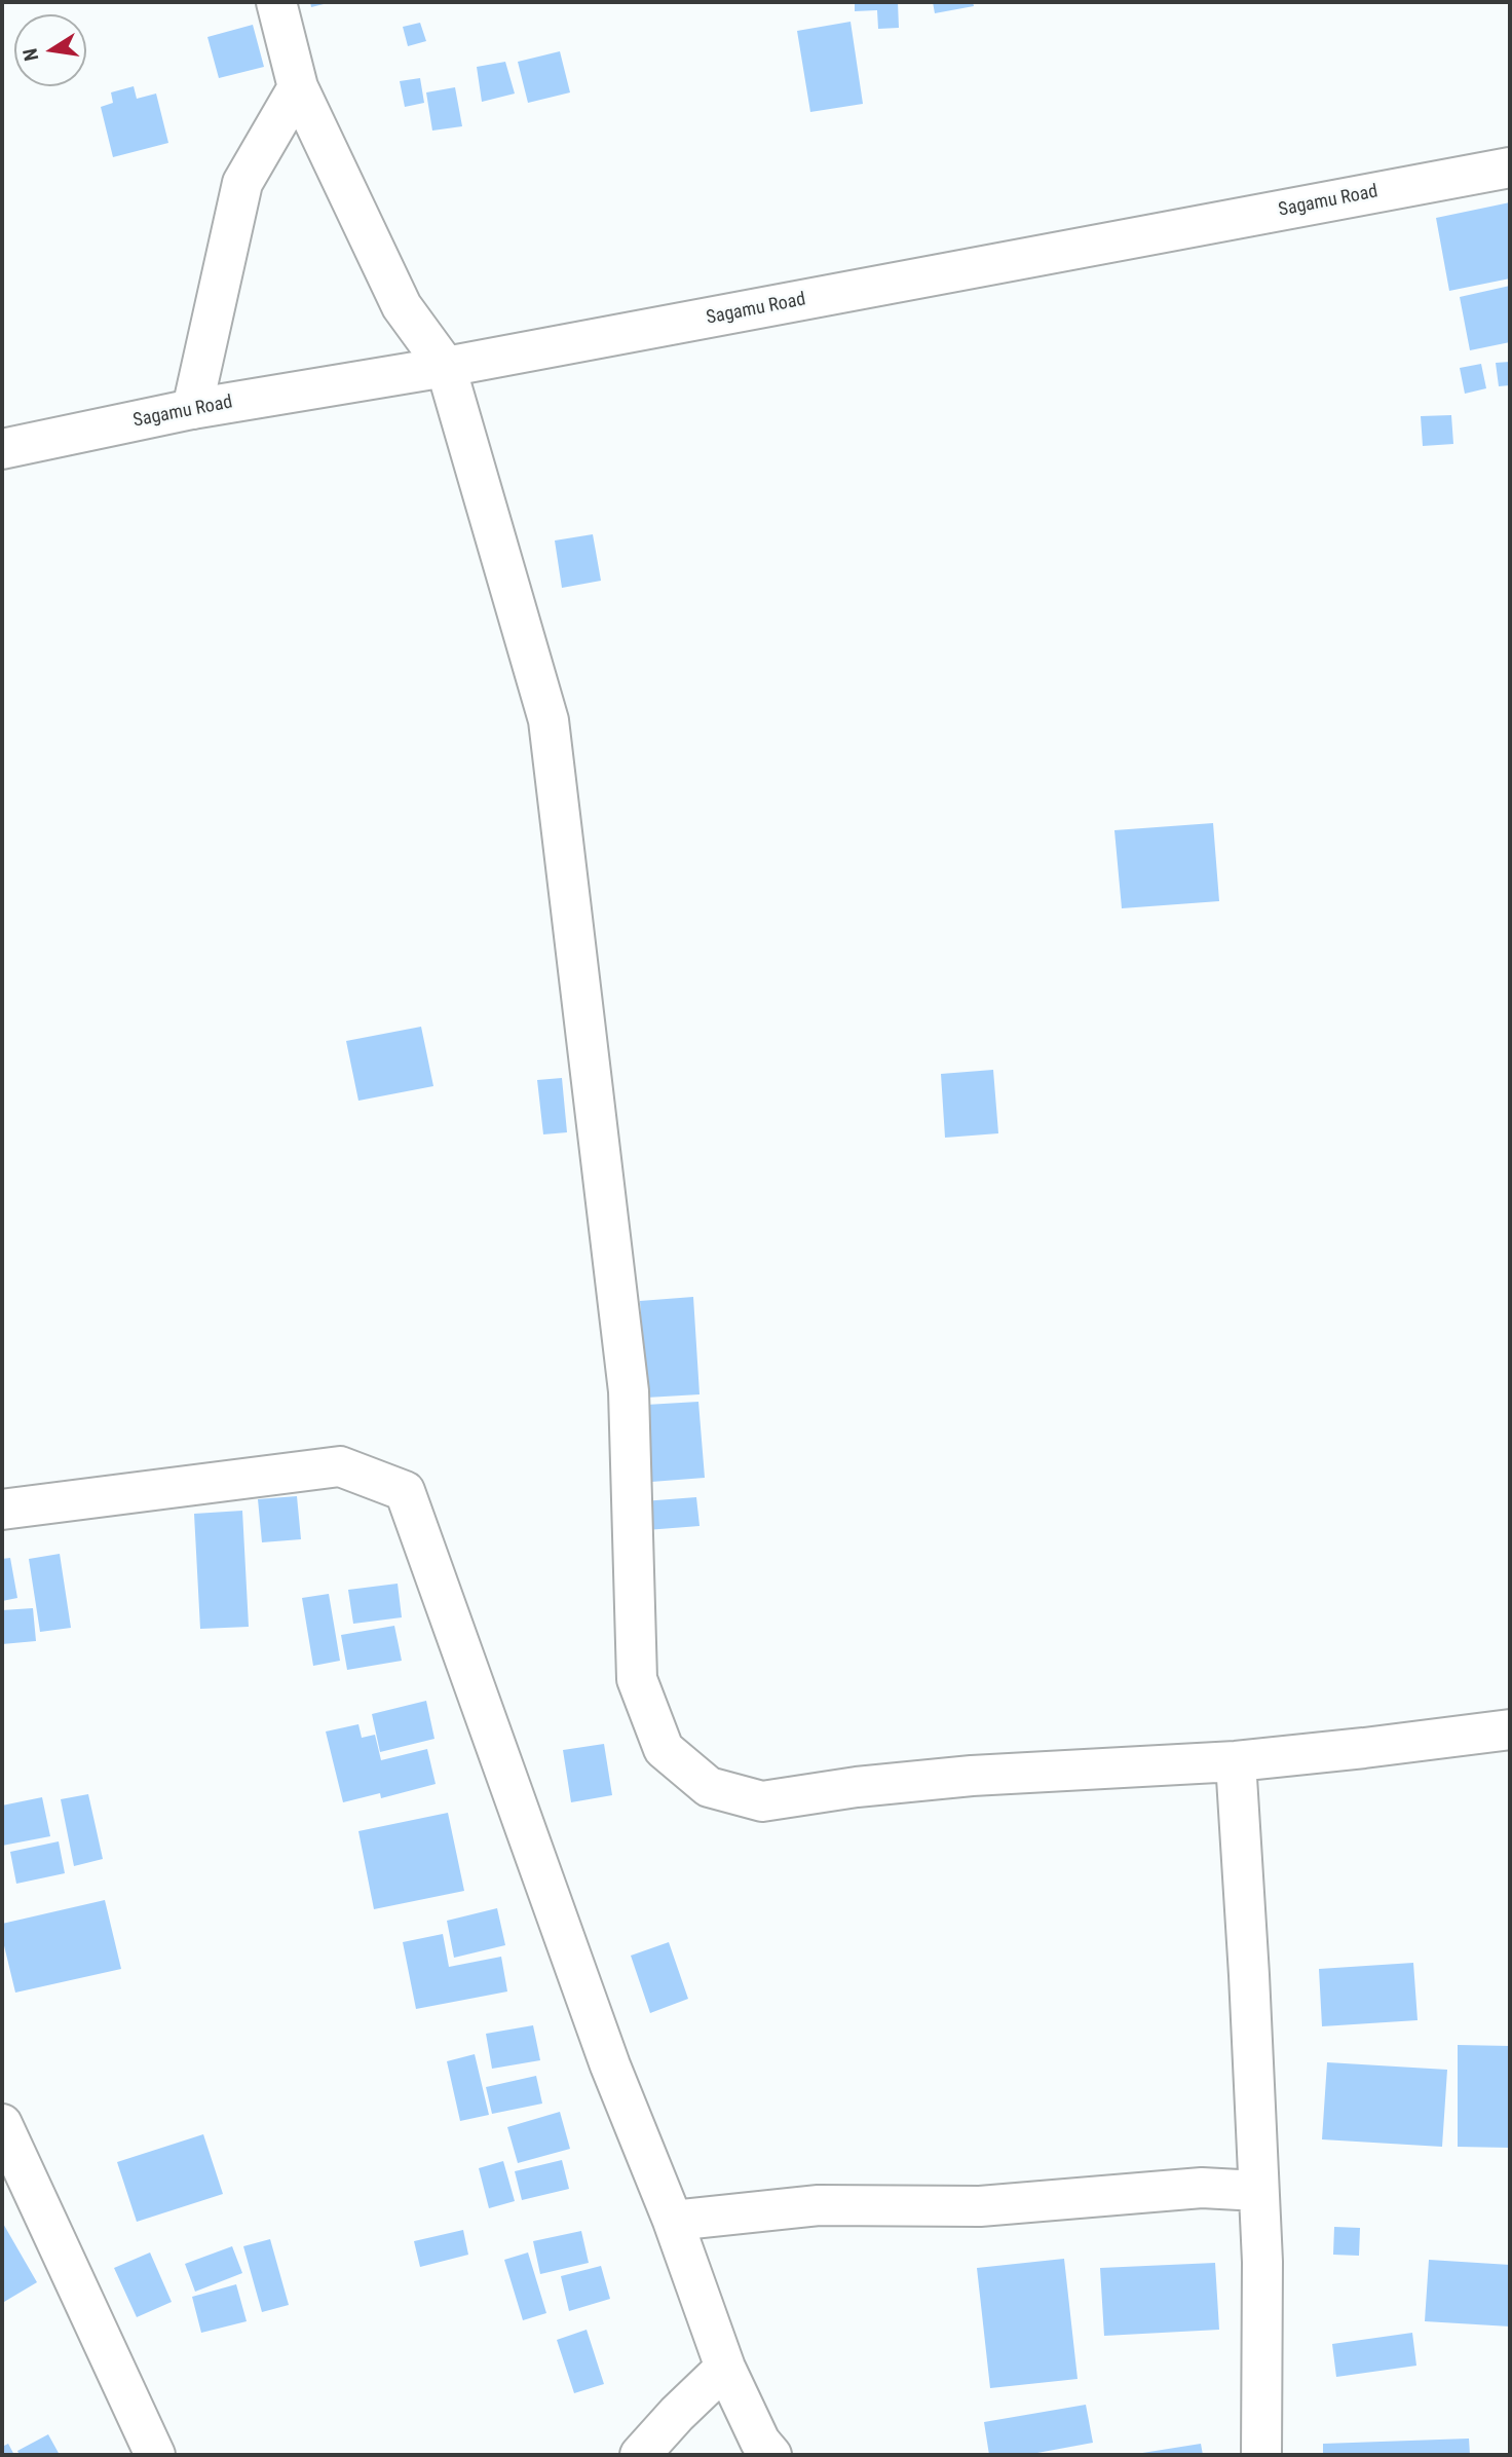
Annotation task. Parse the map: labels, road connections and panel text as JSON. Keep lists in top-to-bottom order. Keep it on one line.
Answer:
{"streets":{"main road":["Sagamu Road"]},"north":"left"}
